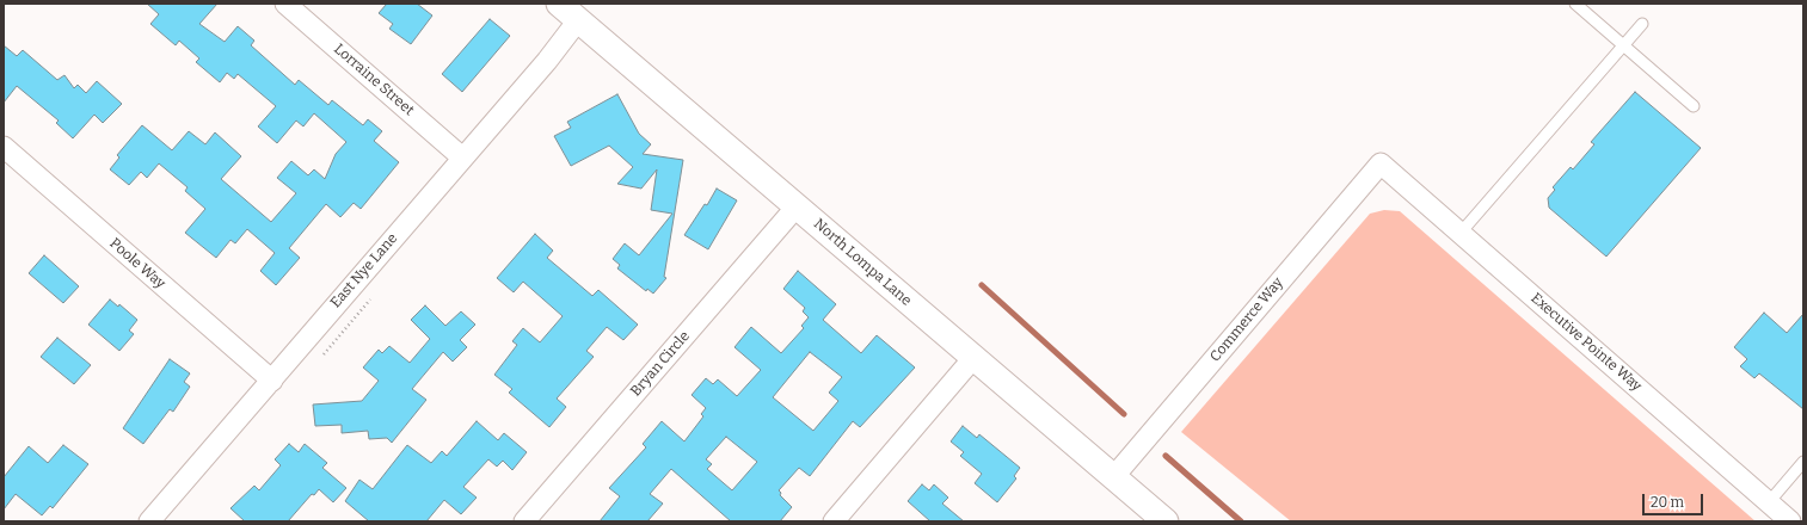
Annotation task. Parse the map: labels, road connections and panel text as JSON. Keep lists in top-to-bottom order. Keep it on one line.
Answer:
{"streets":{"street":["Lorraine Street","North Lompa Lane","Poole Way","East Nye Lane","Commerce Way","Executive Pointe Way","Bryan Circle"]},"crossings":[["Lorraine Street","East Nye Lane"],["North Lompa Lane","East Nye Lane"],["North Lompa Lane","Commerce Way"],["North Lompa Lane","Bryan Circle"],["Poole Way","East Nye Lane"],["Commerce Way","Executive Pointe Way"]],"scale_bar":"20 m"}
